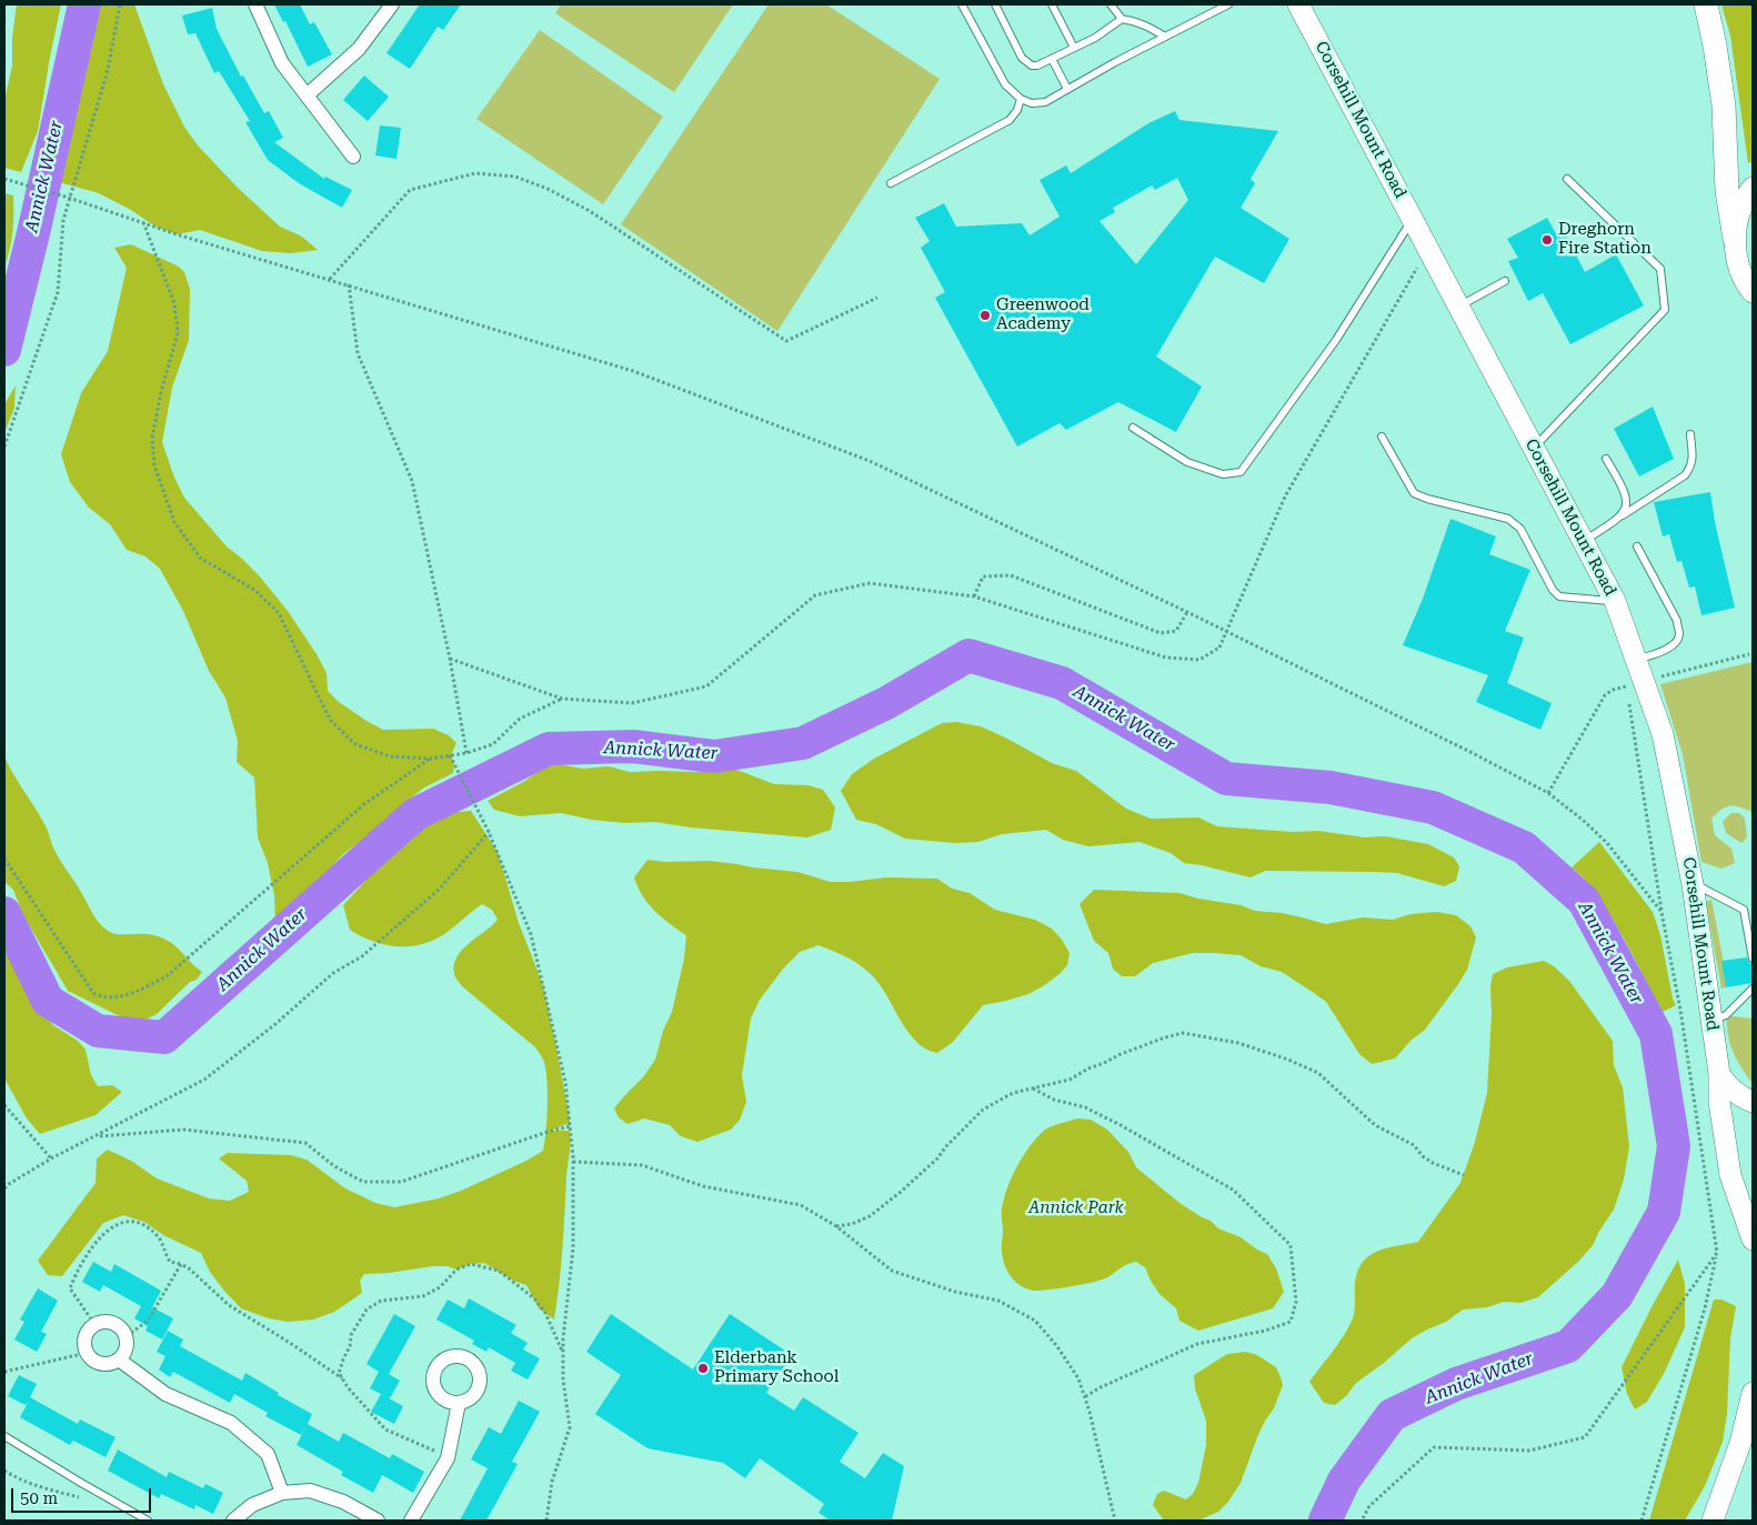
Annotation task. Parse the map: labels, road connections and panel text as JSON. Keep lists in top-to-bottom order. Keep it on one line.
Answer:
{"streets":{"main road":["Corsehill Mount Road"]},"water":["Annick Water"],"parks":["Annick Park"],"places":["Dreghorn Fire Station","Greenwood Academy","Elderbank Primary School"],"scale_bar":"50 m"}
